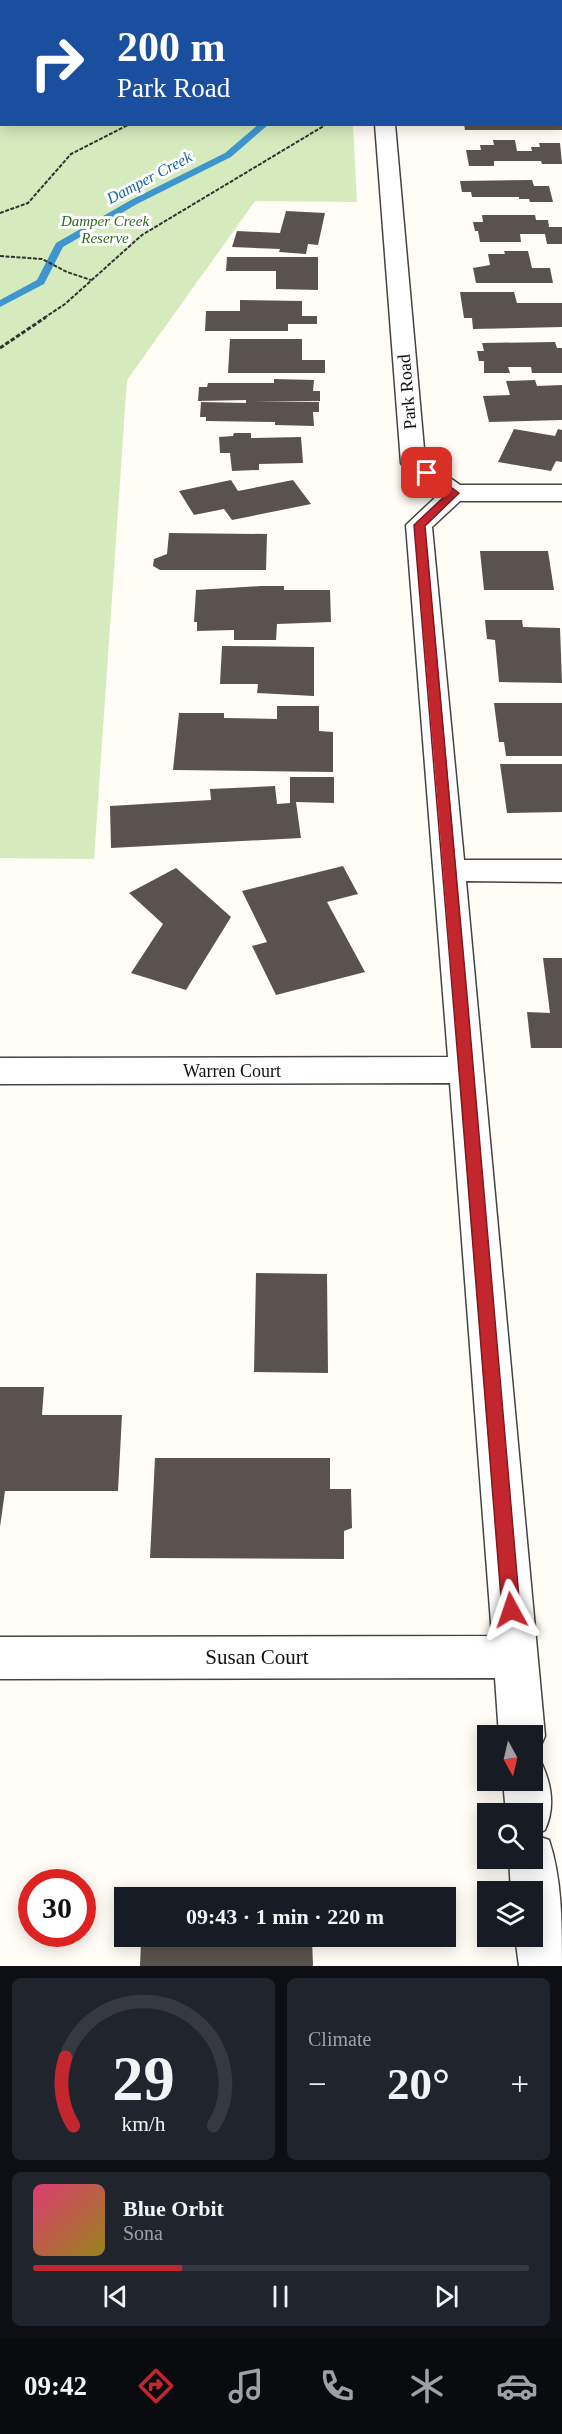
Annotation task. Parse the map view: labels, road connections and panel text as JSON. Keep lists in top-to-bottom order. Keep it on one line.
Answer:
{"streets":{"street":["Park Road","Warren Court","Susan Court"]},"water":["Damper Creek"],"parks":["Damper Creek Reserve"],"north":"bottom","page":{"turn":["200 m","Park Road"],"limit":"30","trip":"09:43 · 1 min · 220 m","tile":"Climate","heat":["−","20°","+"],"song":["Blue Orbit","Sona"],"tabs":"09:42","gauge":["29","km/h"]}}
